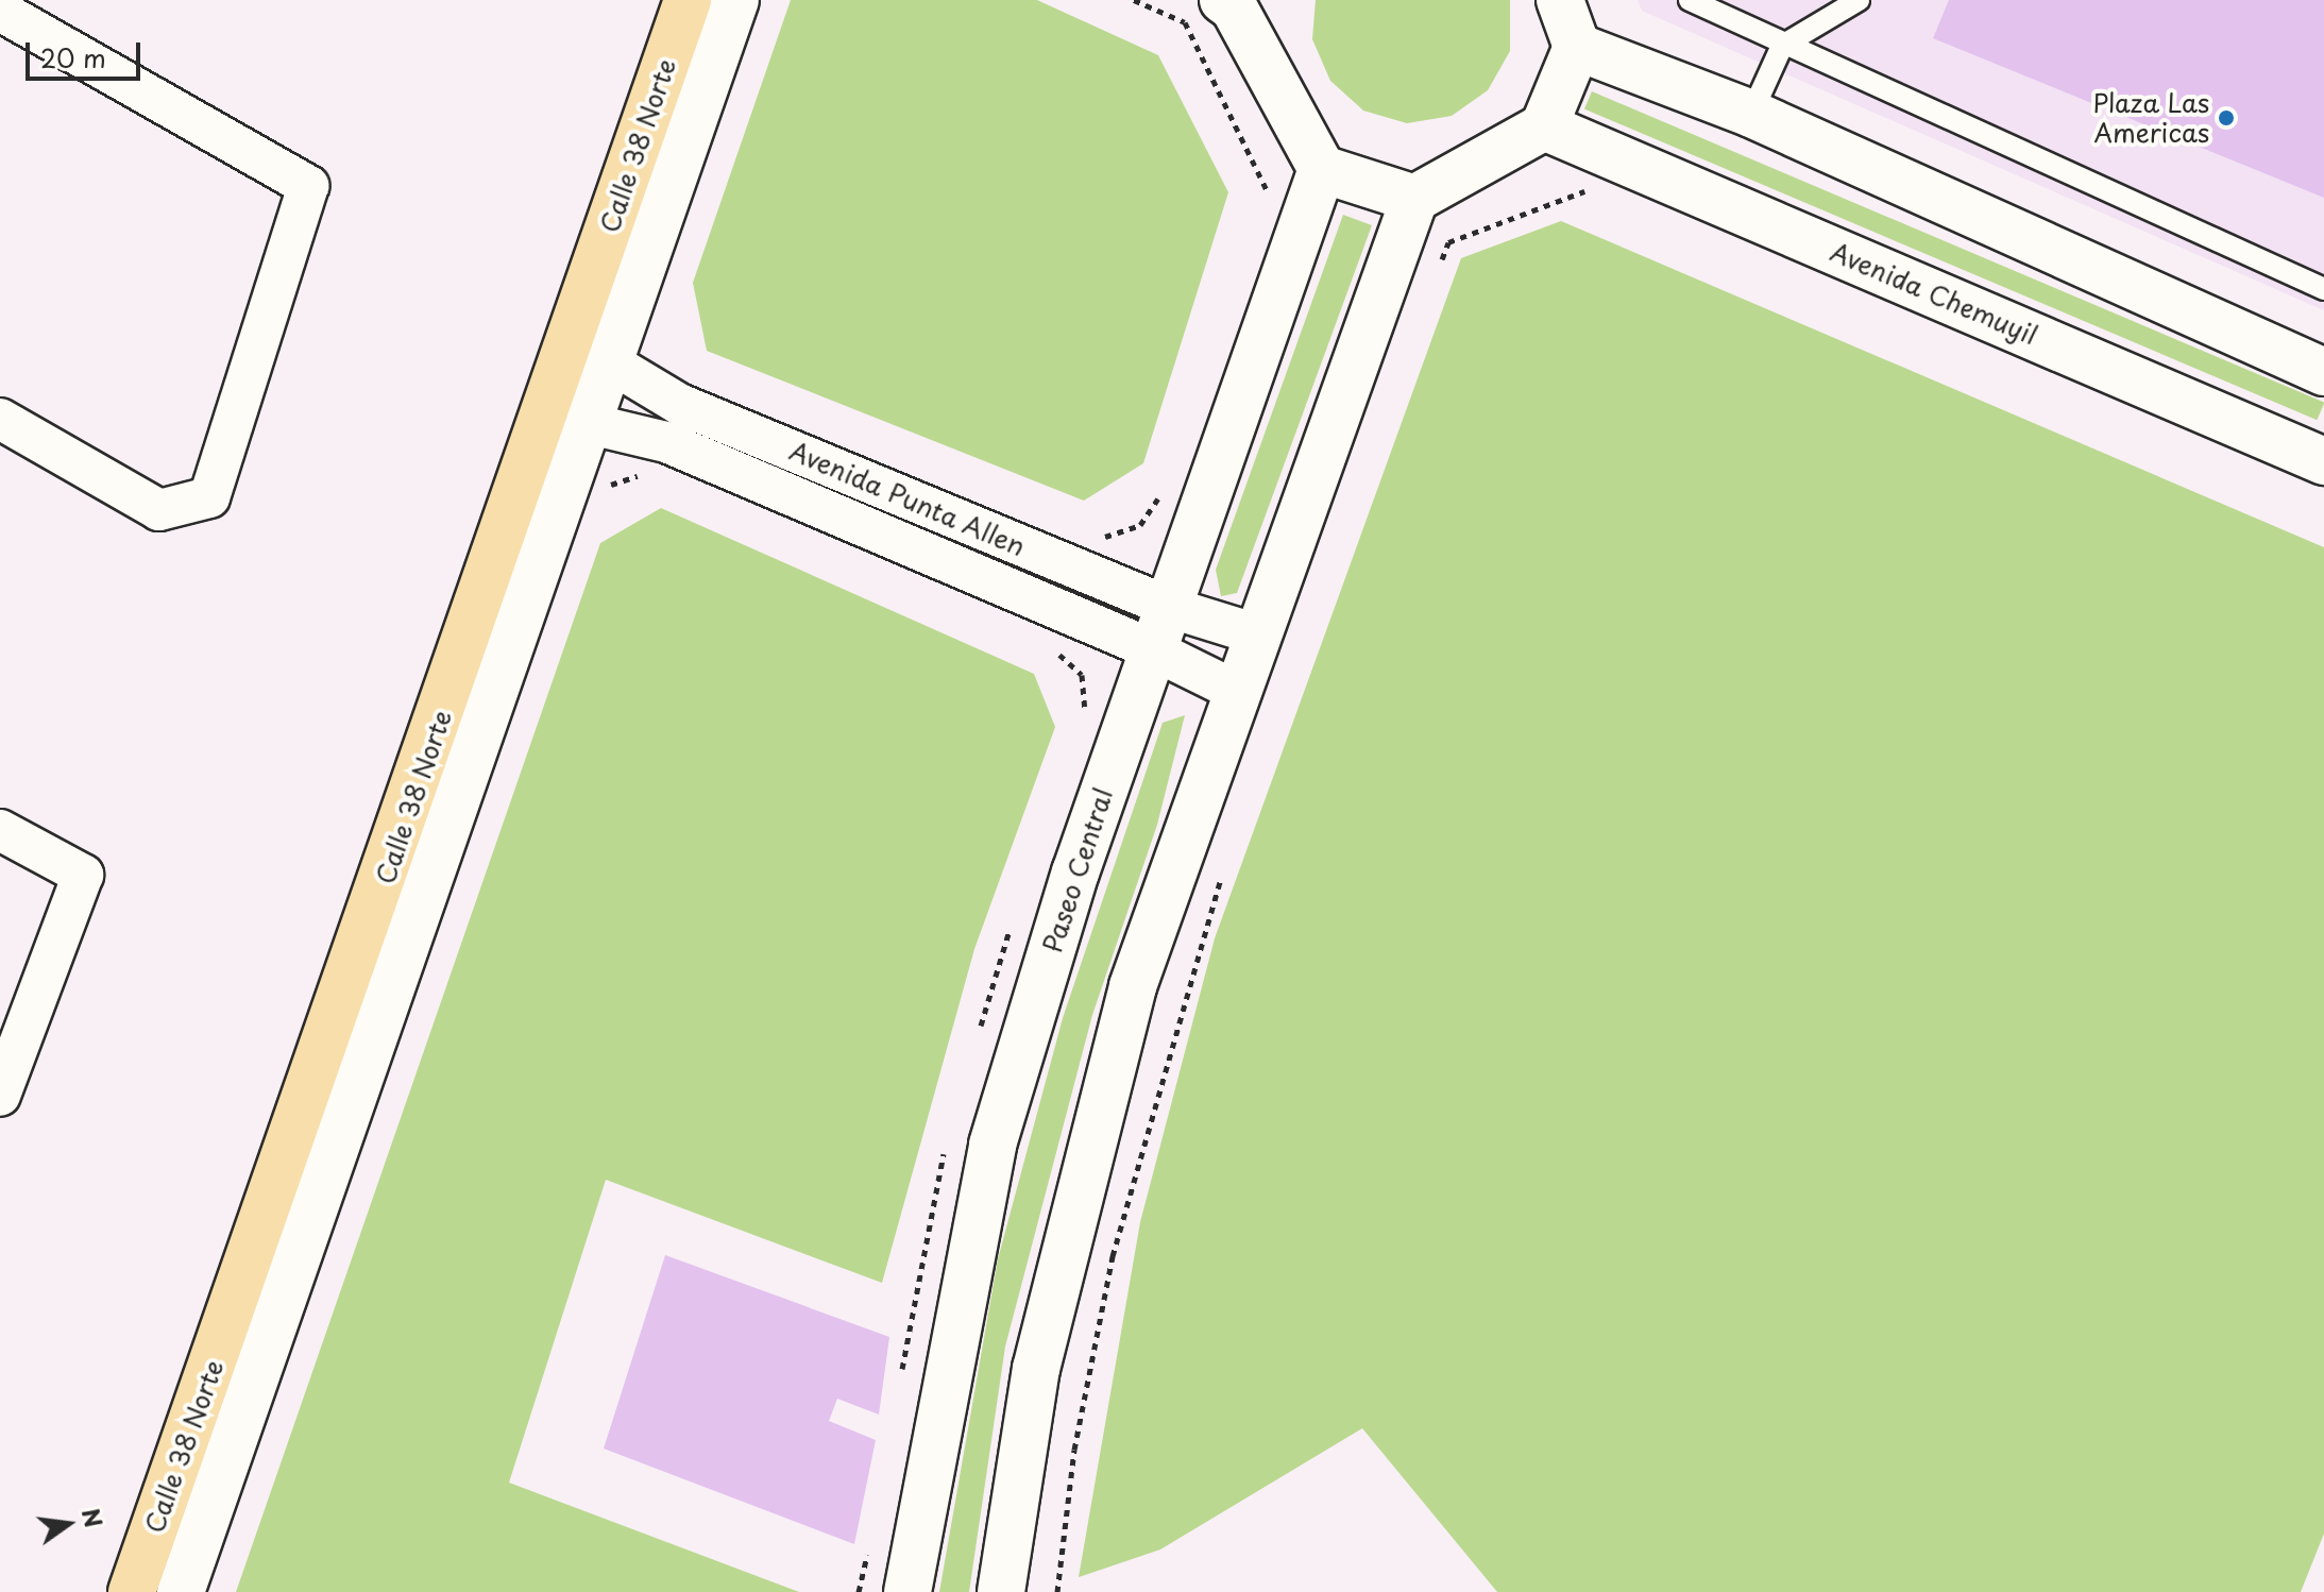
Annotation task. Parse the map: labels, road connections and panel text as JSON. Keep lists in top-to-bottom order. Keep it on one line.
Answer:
{"streets":{"main road":["Calle 38 Norte","Avenida Chemuyil","Paseo Central"],"street":["Avenida Punta Allen"]},"crossings":[["Calle 38 Norte","Avenida Punta Allen"],["Avenida Punta Allen","Paseo Central"]],"places":["Plaza Las Americas"],"scale_bar":"20 m","north":"right"}
